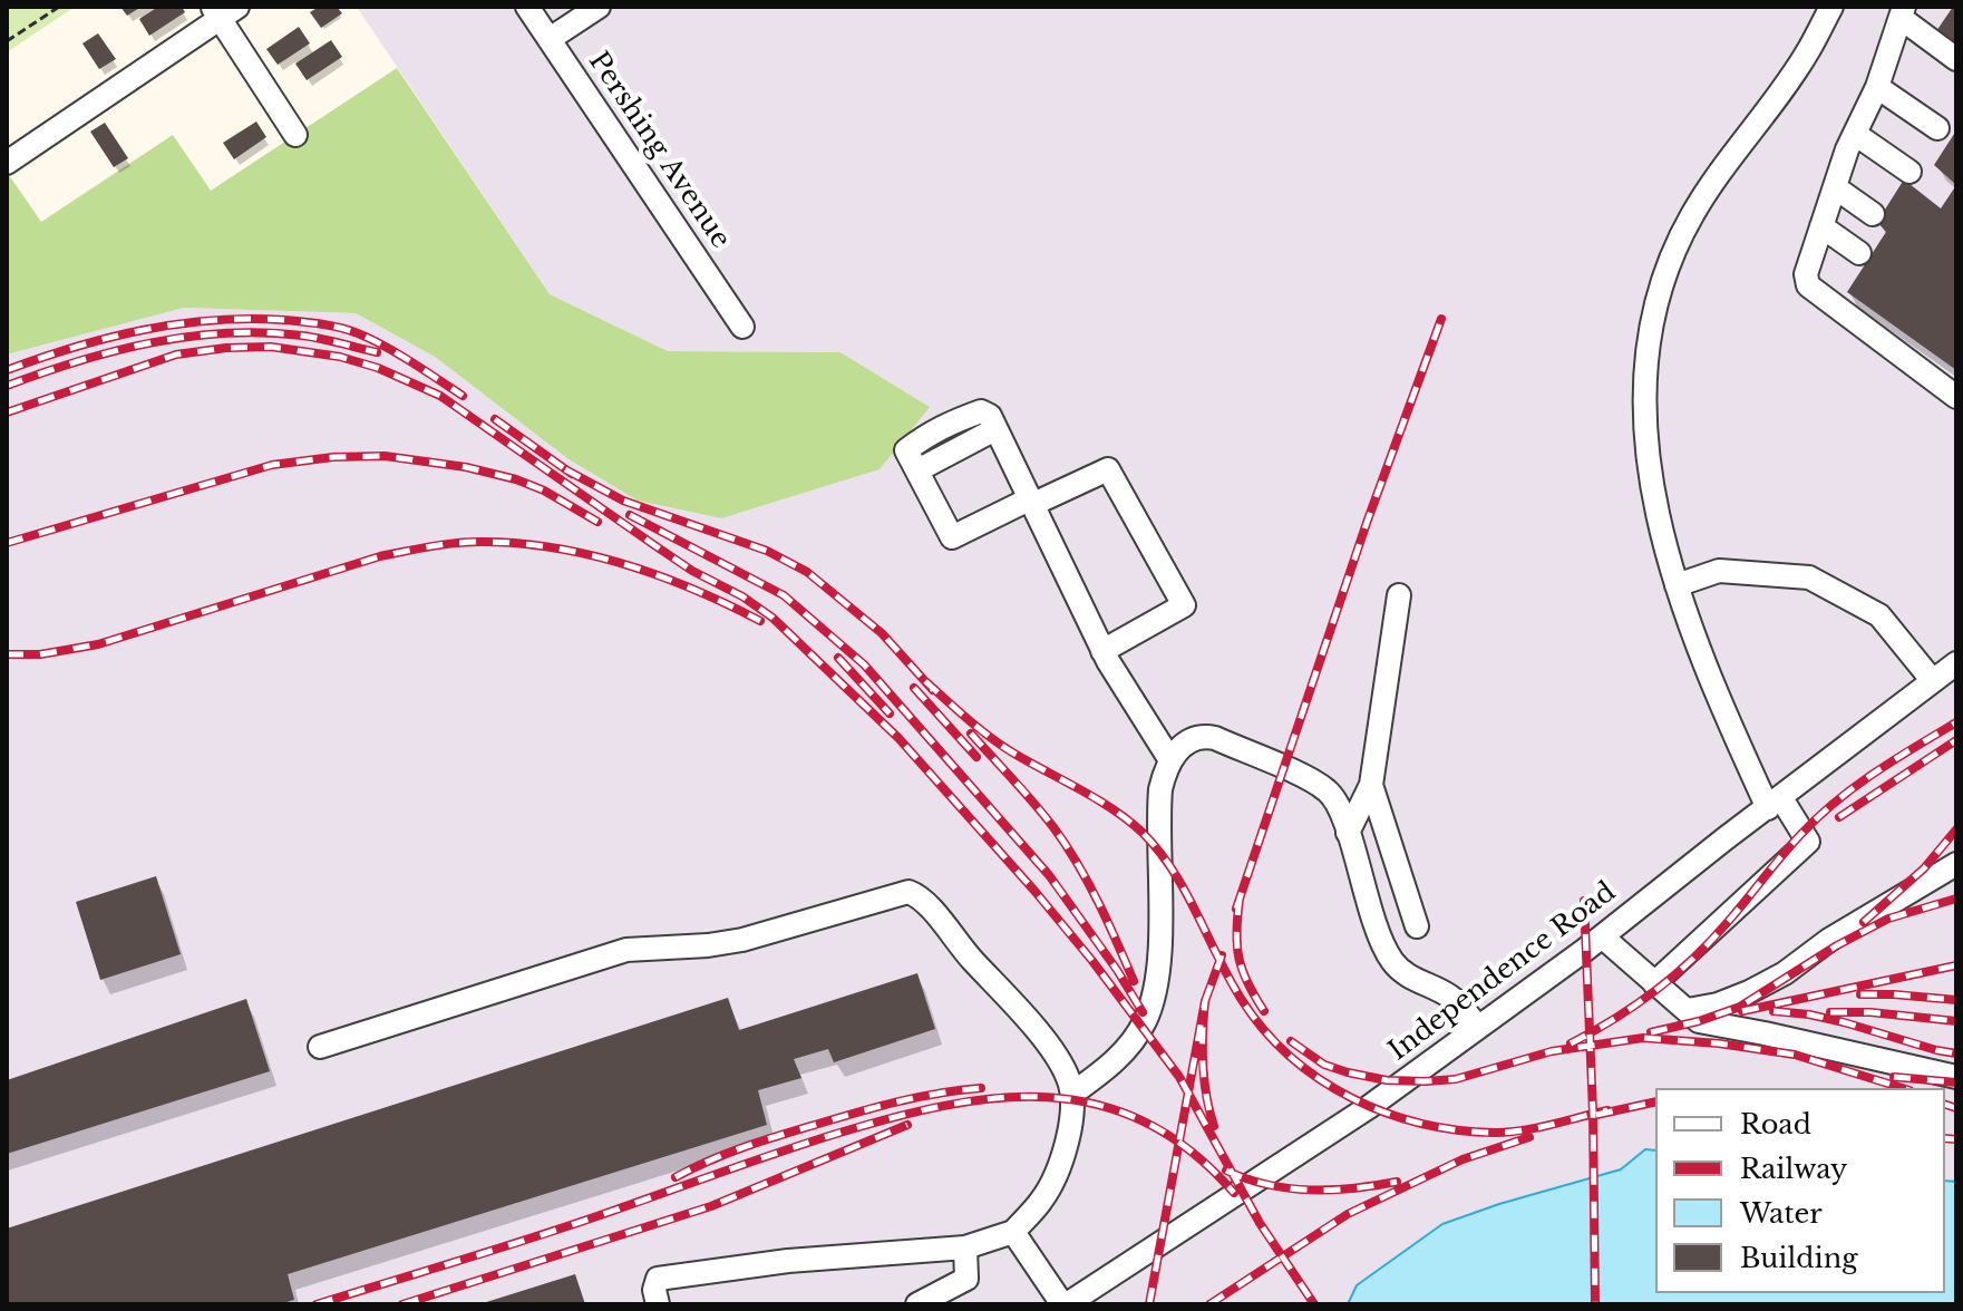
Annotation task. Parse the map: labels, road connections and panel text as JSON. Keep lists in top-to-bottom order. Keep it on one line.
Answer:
{"streets":{"street":["Pershing Avenue","Independence Road"]},"legend":["Road","Railway","Water","Building"]}
